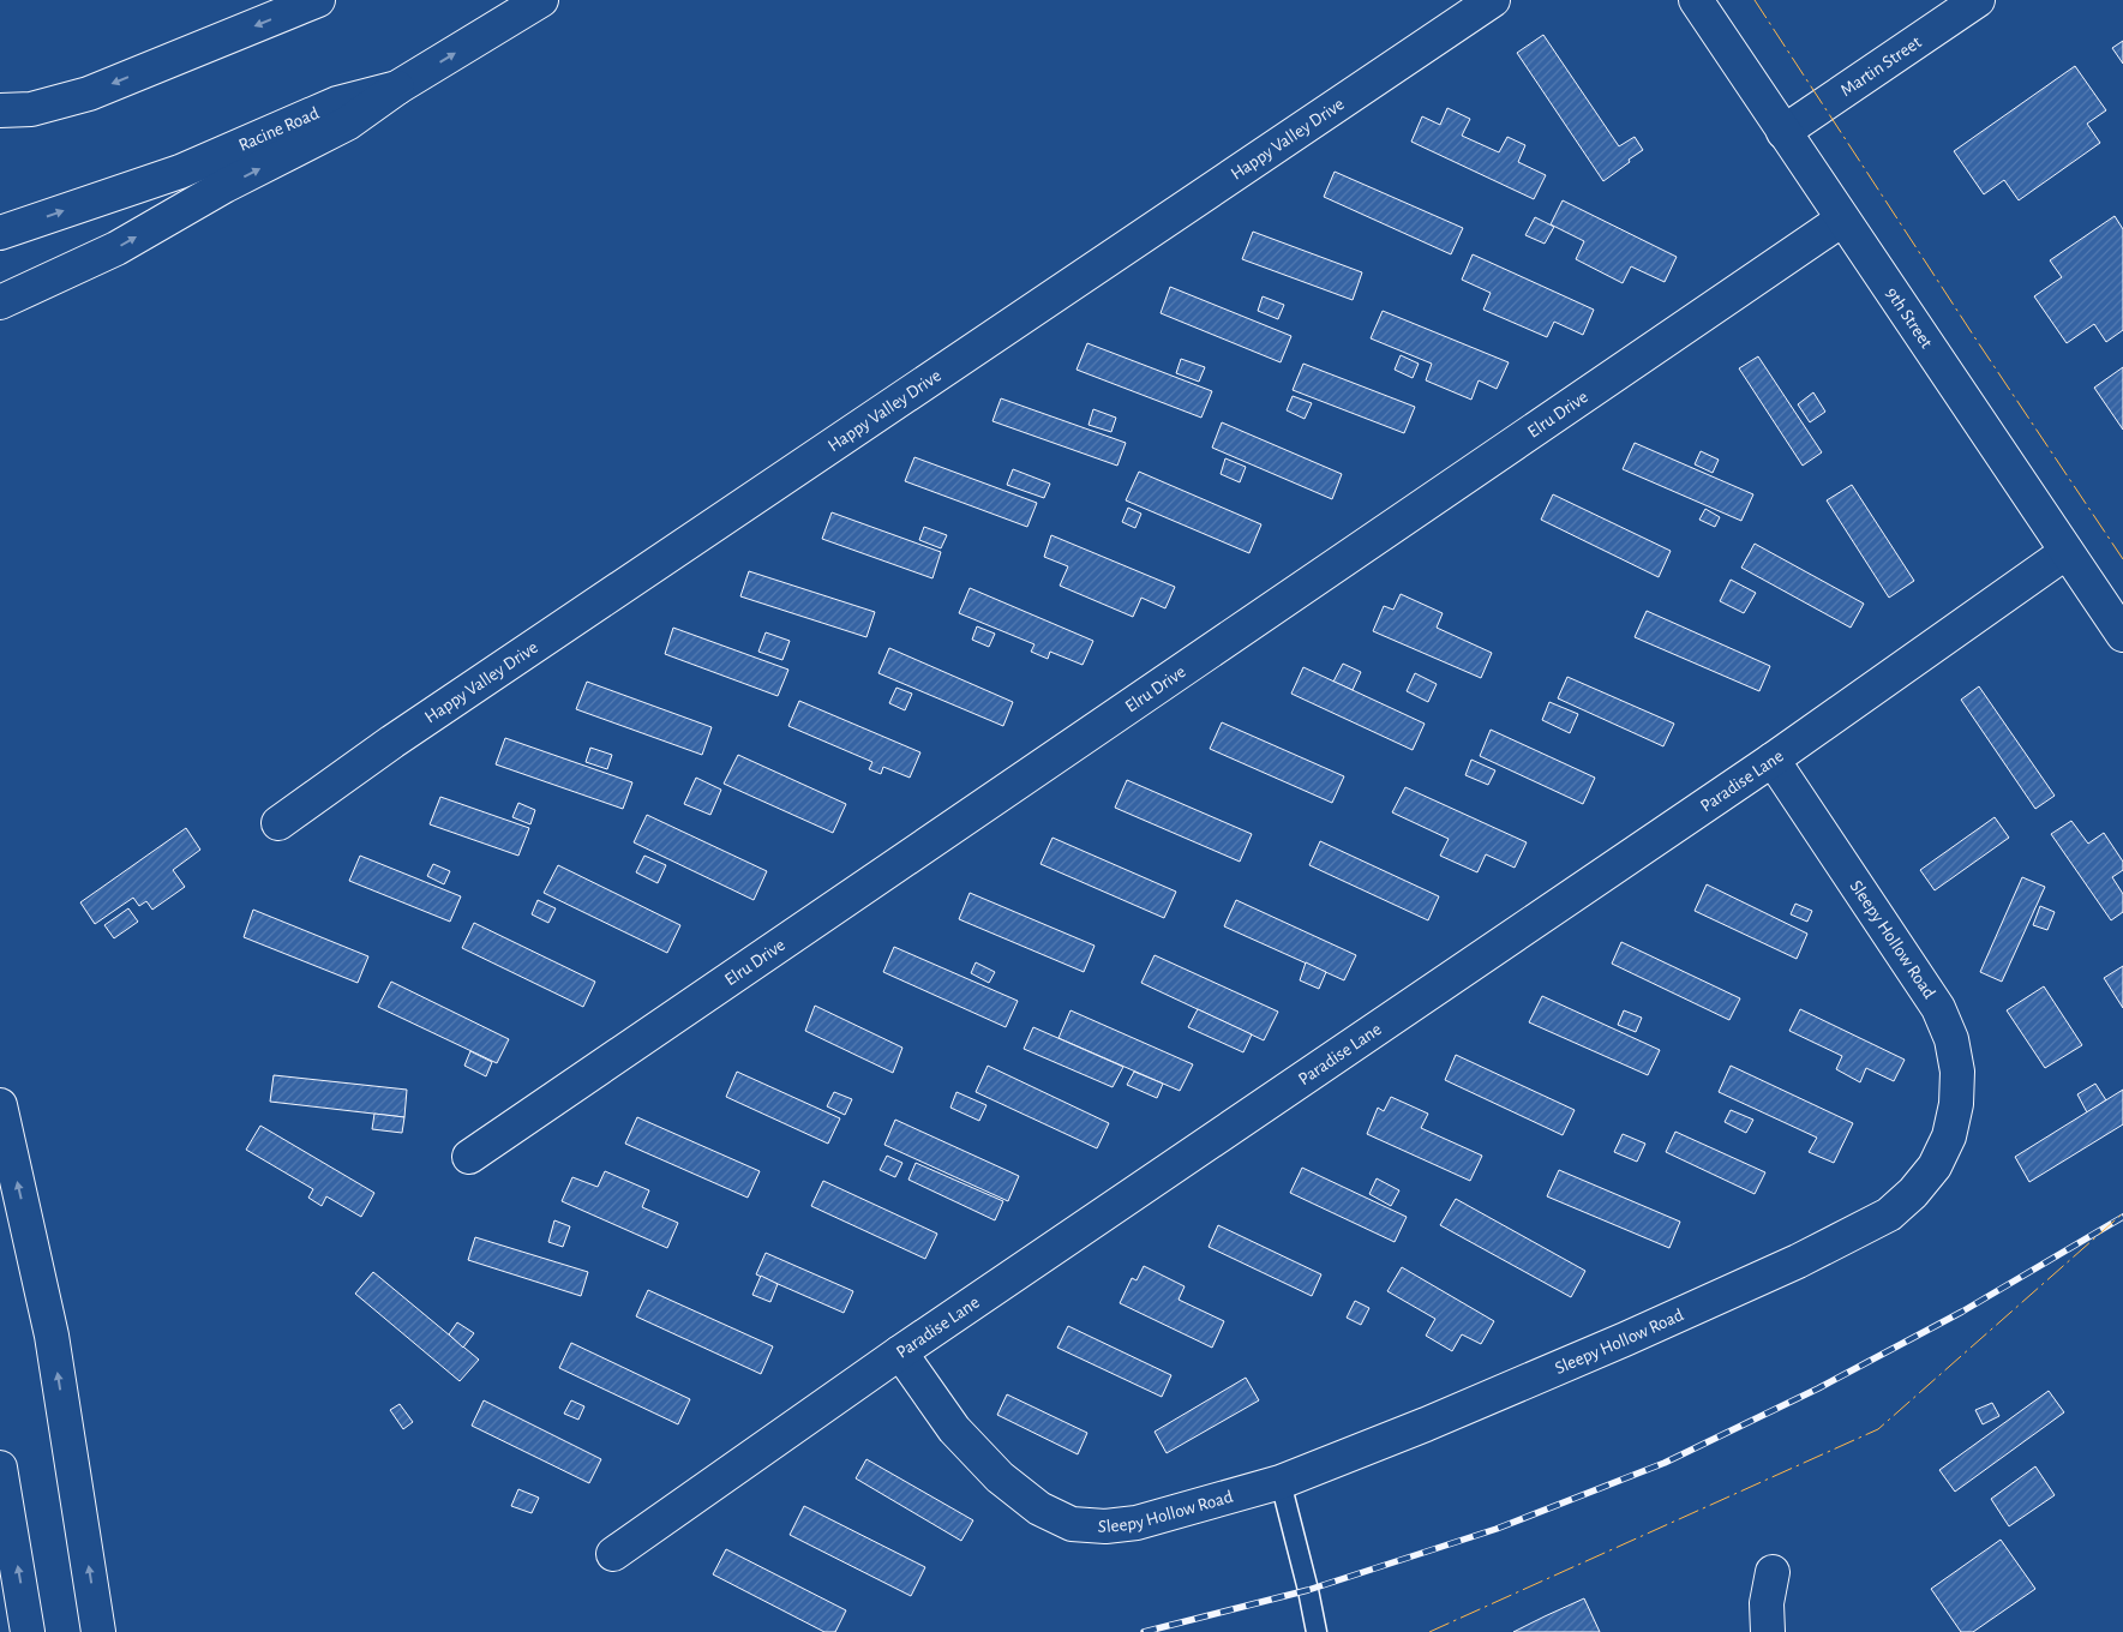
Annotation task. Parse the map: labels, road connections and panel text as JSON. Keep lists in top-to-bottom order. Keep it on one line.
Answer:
{"streets":{"main road":["Martin Street","Racine Road","Happy Valley Drive","9th Street","Elru Drive","Paradise Lane","Sleepy Hollow Road"]},"crossings":[["Martin Street","9th Street"],["9th Street","Elru Drive"],["9th Street","Paradise Lane"],["Paradise Lane","Sleepy Hollow Road"]]}
